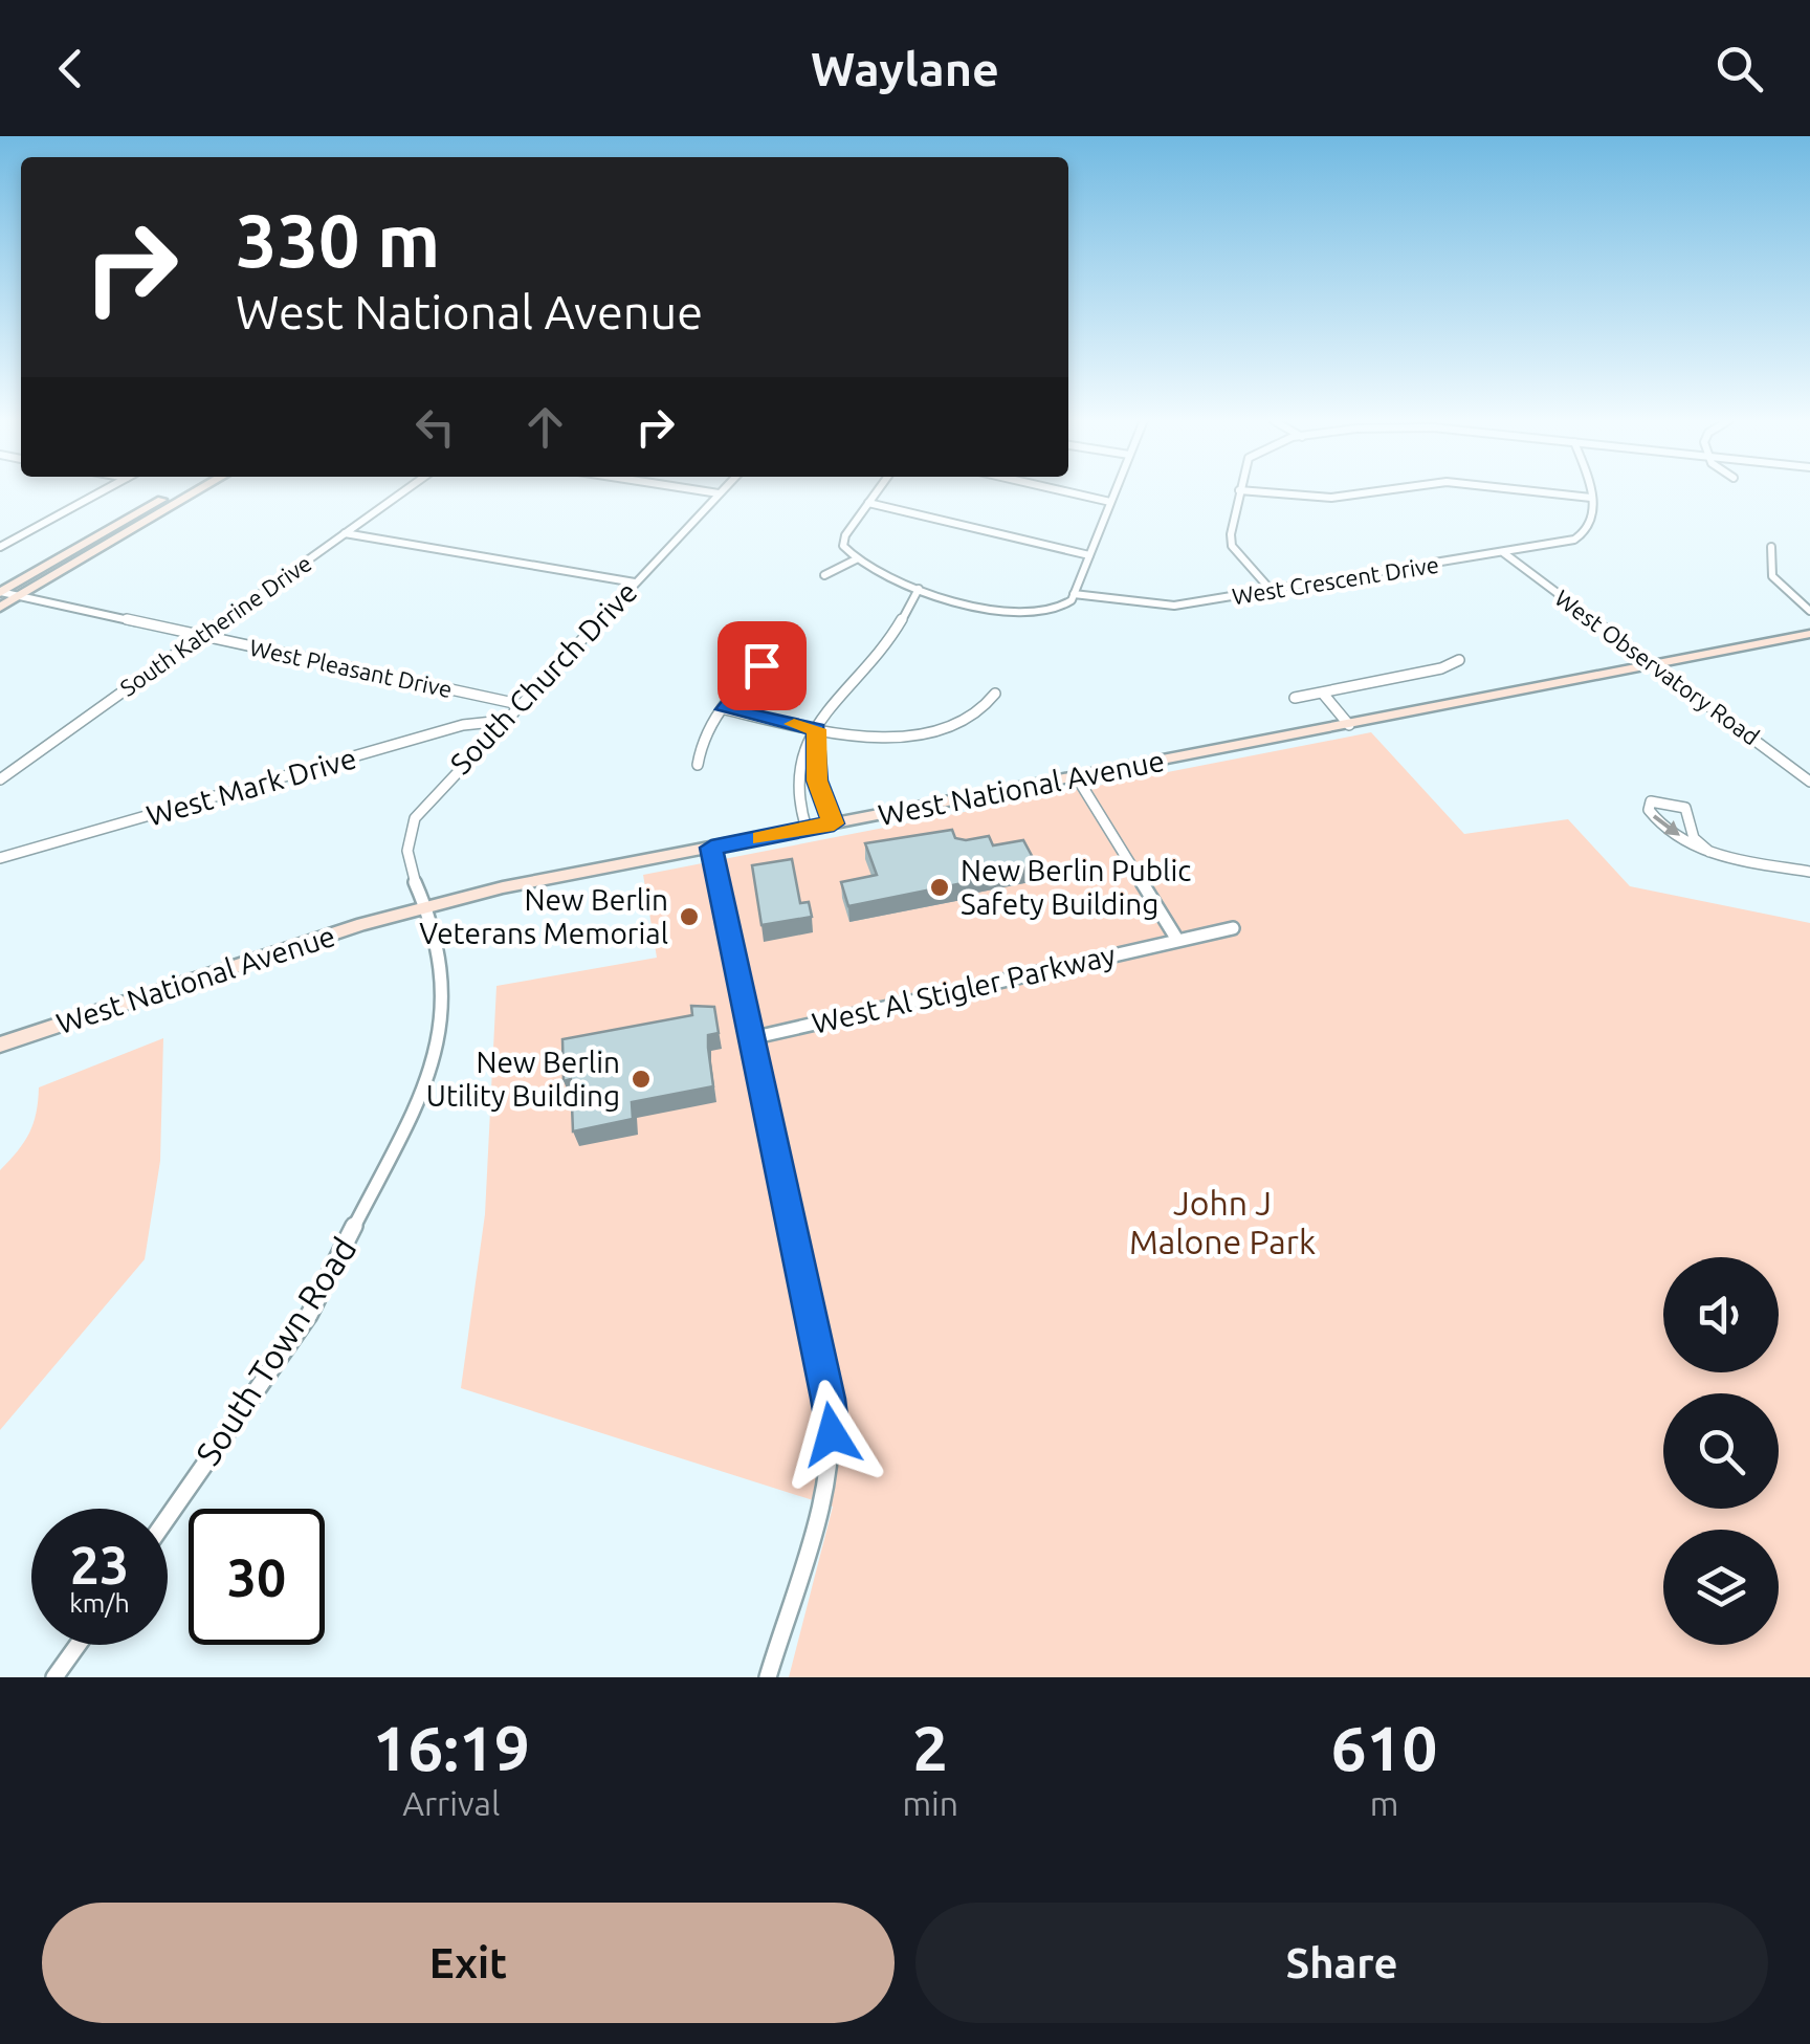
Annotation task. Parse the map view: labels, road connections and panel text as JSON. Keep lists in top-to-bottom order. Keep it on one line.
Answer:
{"streets":{"main road":["West National Avenue"],"street":["West Crescent Drive","South Katherine Drive","West Observatory Road","West Pleasant Drive","South Church Drive","West Mark Drive","West Al Stigler Parkway","South Town Road"]},"crossings":[["West Crescent Drive","West Observatory Road"],["South Katherine Drive","West Pleasant Drive"],["West Observatory Road","West National Avenue"],["West Pleasant Drive","South Church Drive"],["South Church Drive","West Mark Drive"],["South Church Drive","West National Avenue"],["South Church Drive","South Town Road"],["West National Avenue","South Town Road"]],"parks":["John J Malone Park"],"places":["New Berlin Public Safety Building","New Berlin Veterans Memorial","New Berlin Utility Building"],"page":{"header":"Waylane","turn":["330 m","West National Avenue"],"speed":"23 km/h","limit":"30","eta":["16:19","Arrival","2","min","610","m"],"buttons":["Exit","Share"]}}
